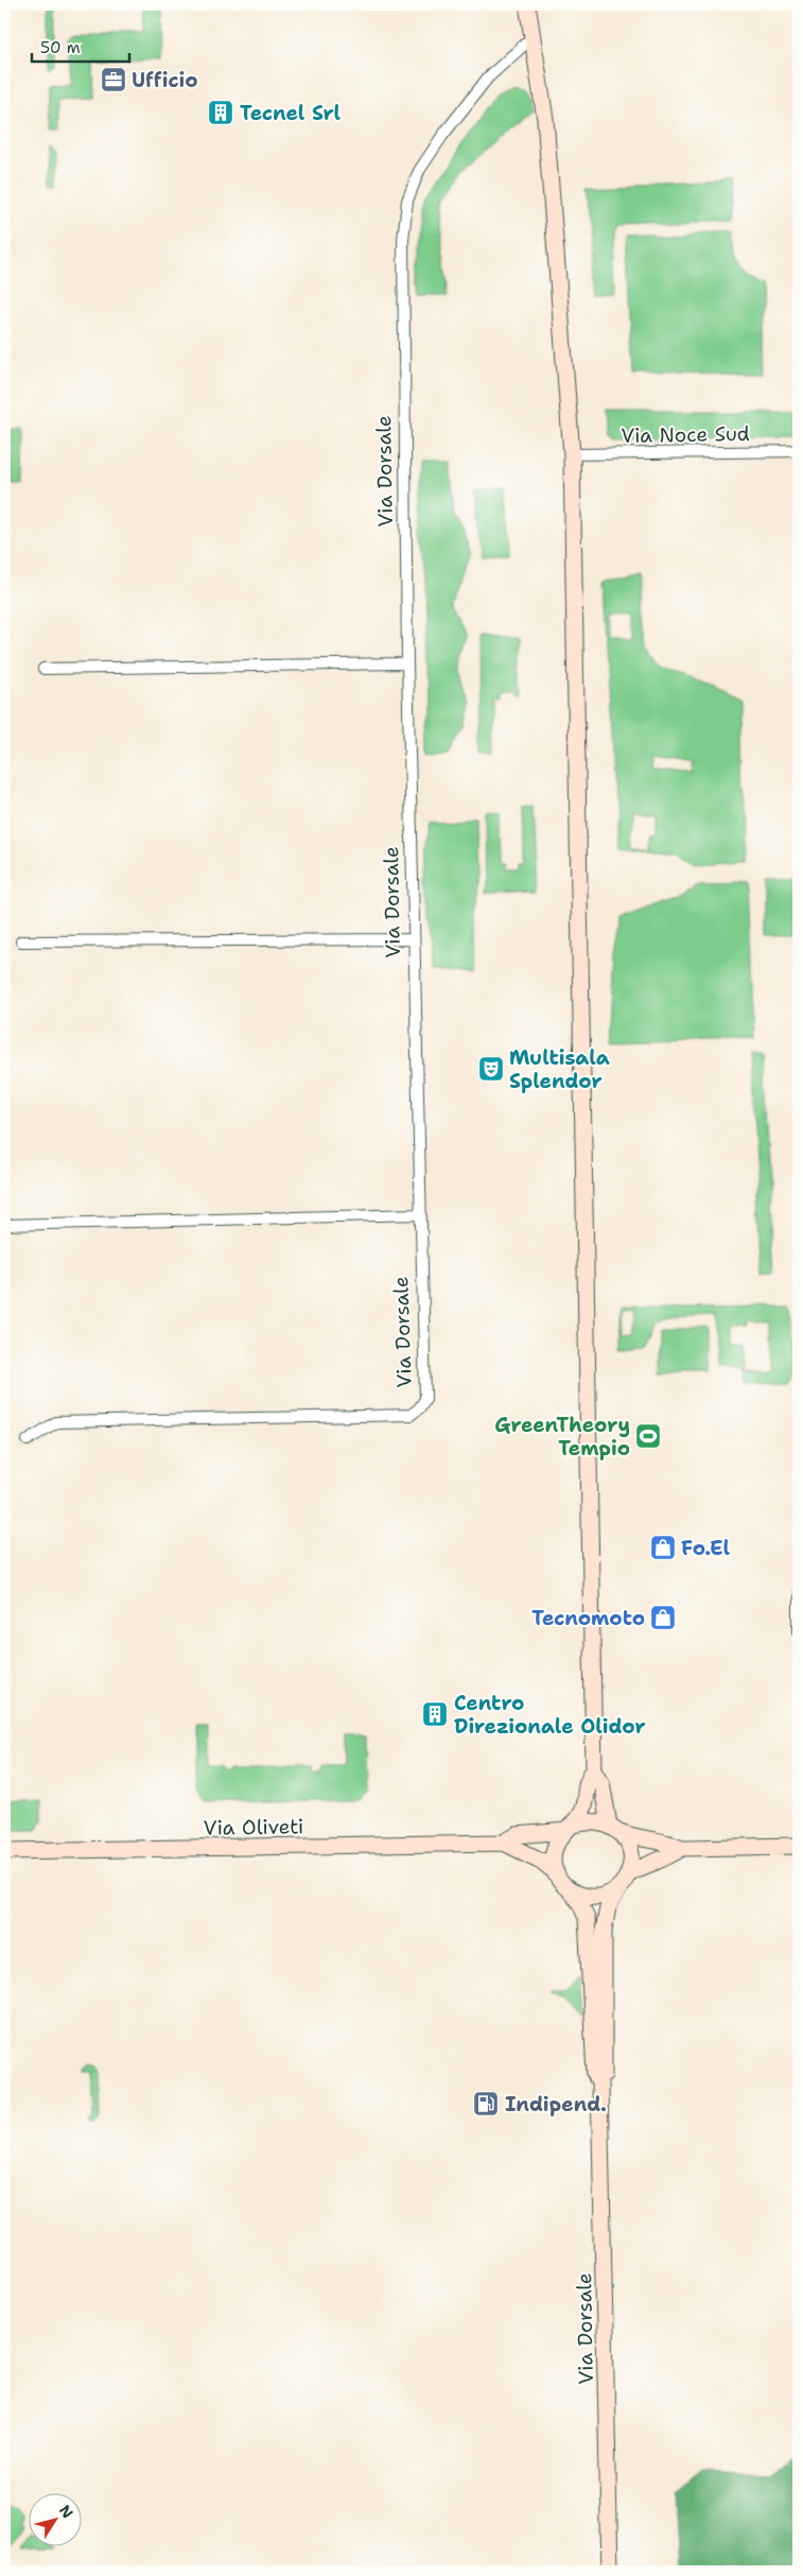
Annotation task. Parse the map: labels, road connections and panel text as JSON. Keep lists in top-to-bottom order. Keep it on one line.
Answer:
{"streets":{"main road":["Via Dorsale","Via Oliveti"],"street":["Via Noce Sud"]},"crossings":[["Via Dorsale","Via Oliveti"]],"places":{"office":["Ufficio"],"building":["Tecnel Srl","Centro Direzionale Olidor"],"theatre":["Multisala Splendor"],"sports":["GreenTheory Tempio"],"shop":["Fo.El","Tecnomoto"],"fuel station":["Indipend."]},"scale_bar":"50 m","north":"top right"}
